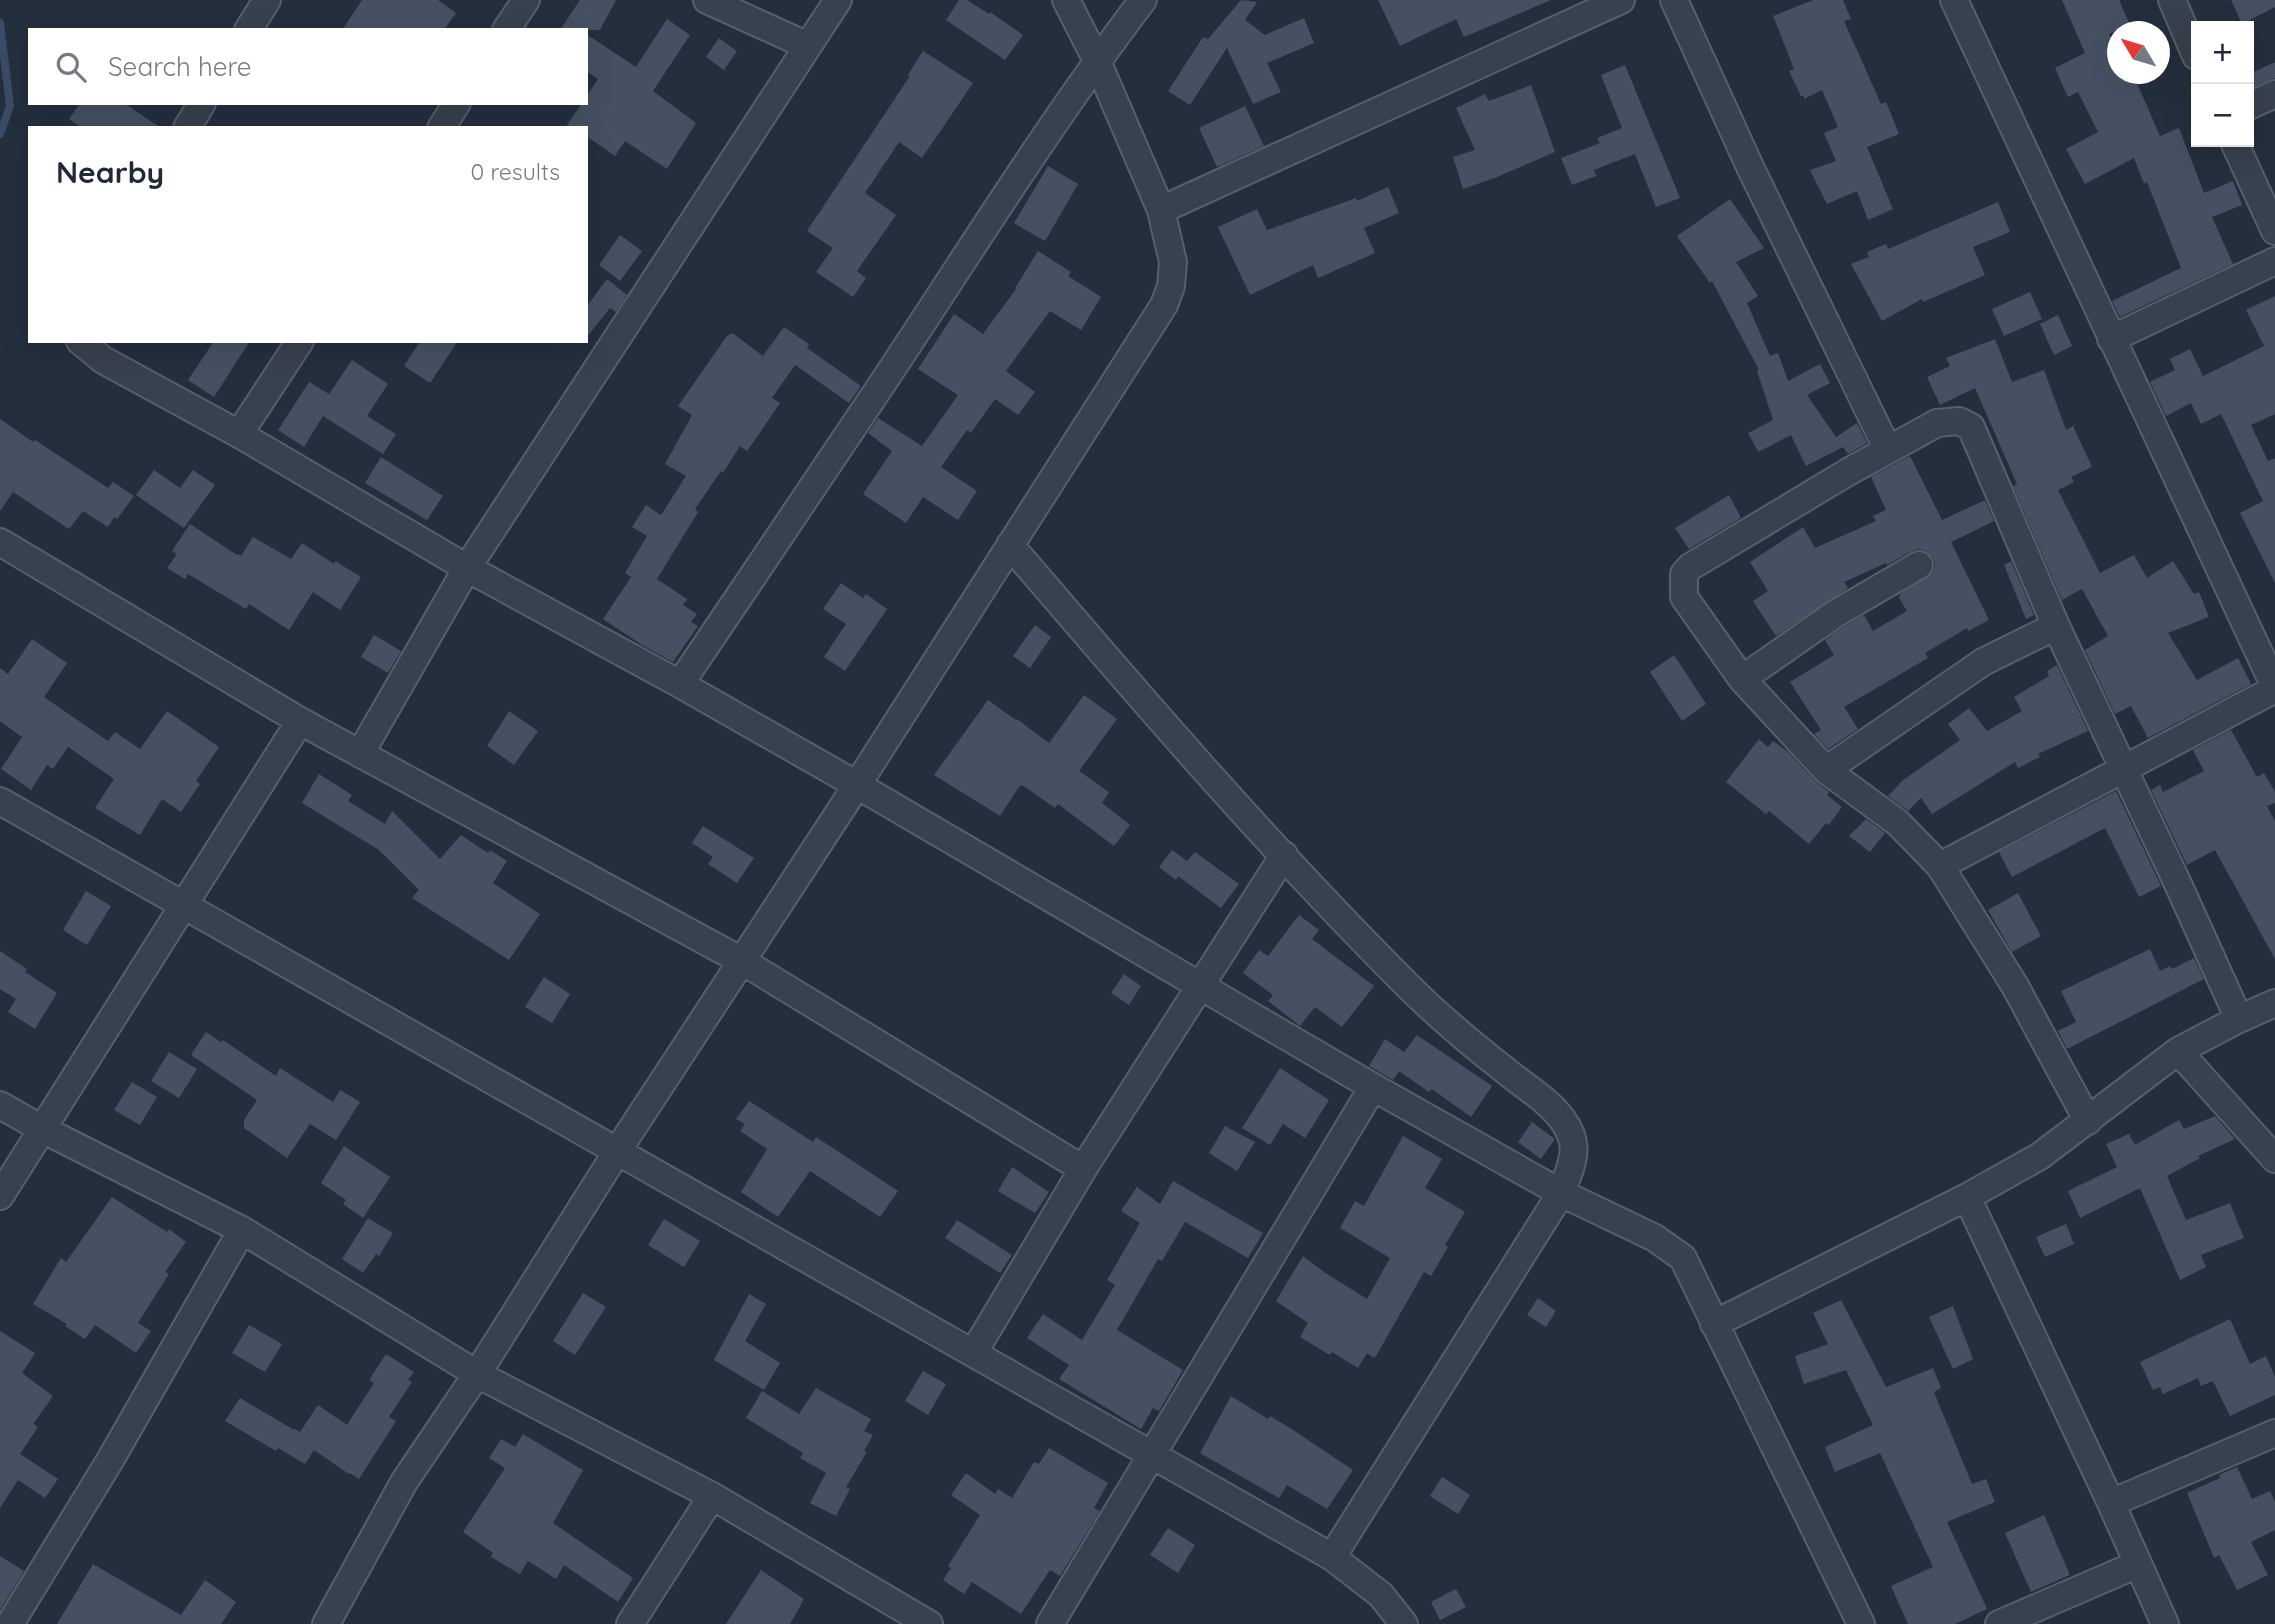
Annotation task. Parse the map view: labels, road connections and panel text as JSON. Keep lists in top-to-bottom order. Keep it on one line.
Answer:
{"north":"top left","page":{"map_buttons":["+","−"],"search":"Search here","heading":["Nearby","0 results"]}}
